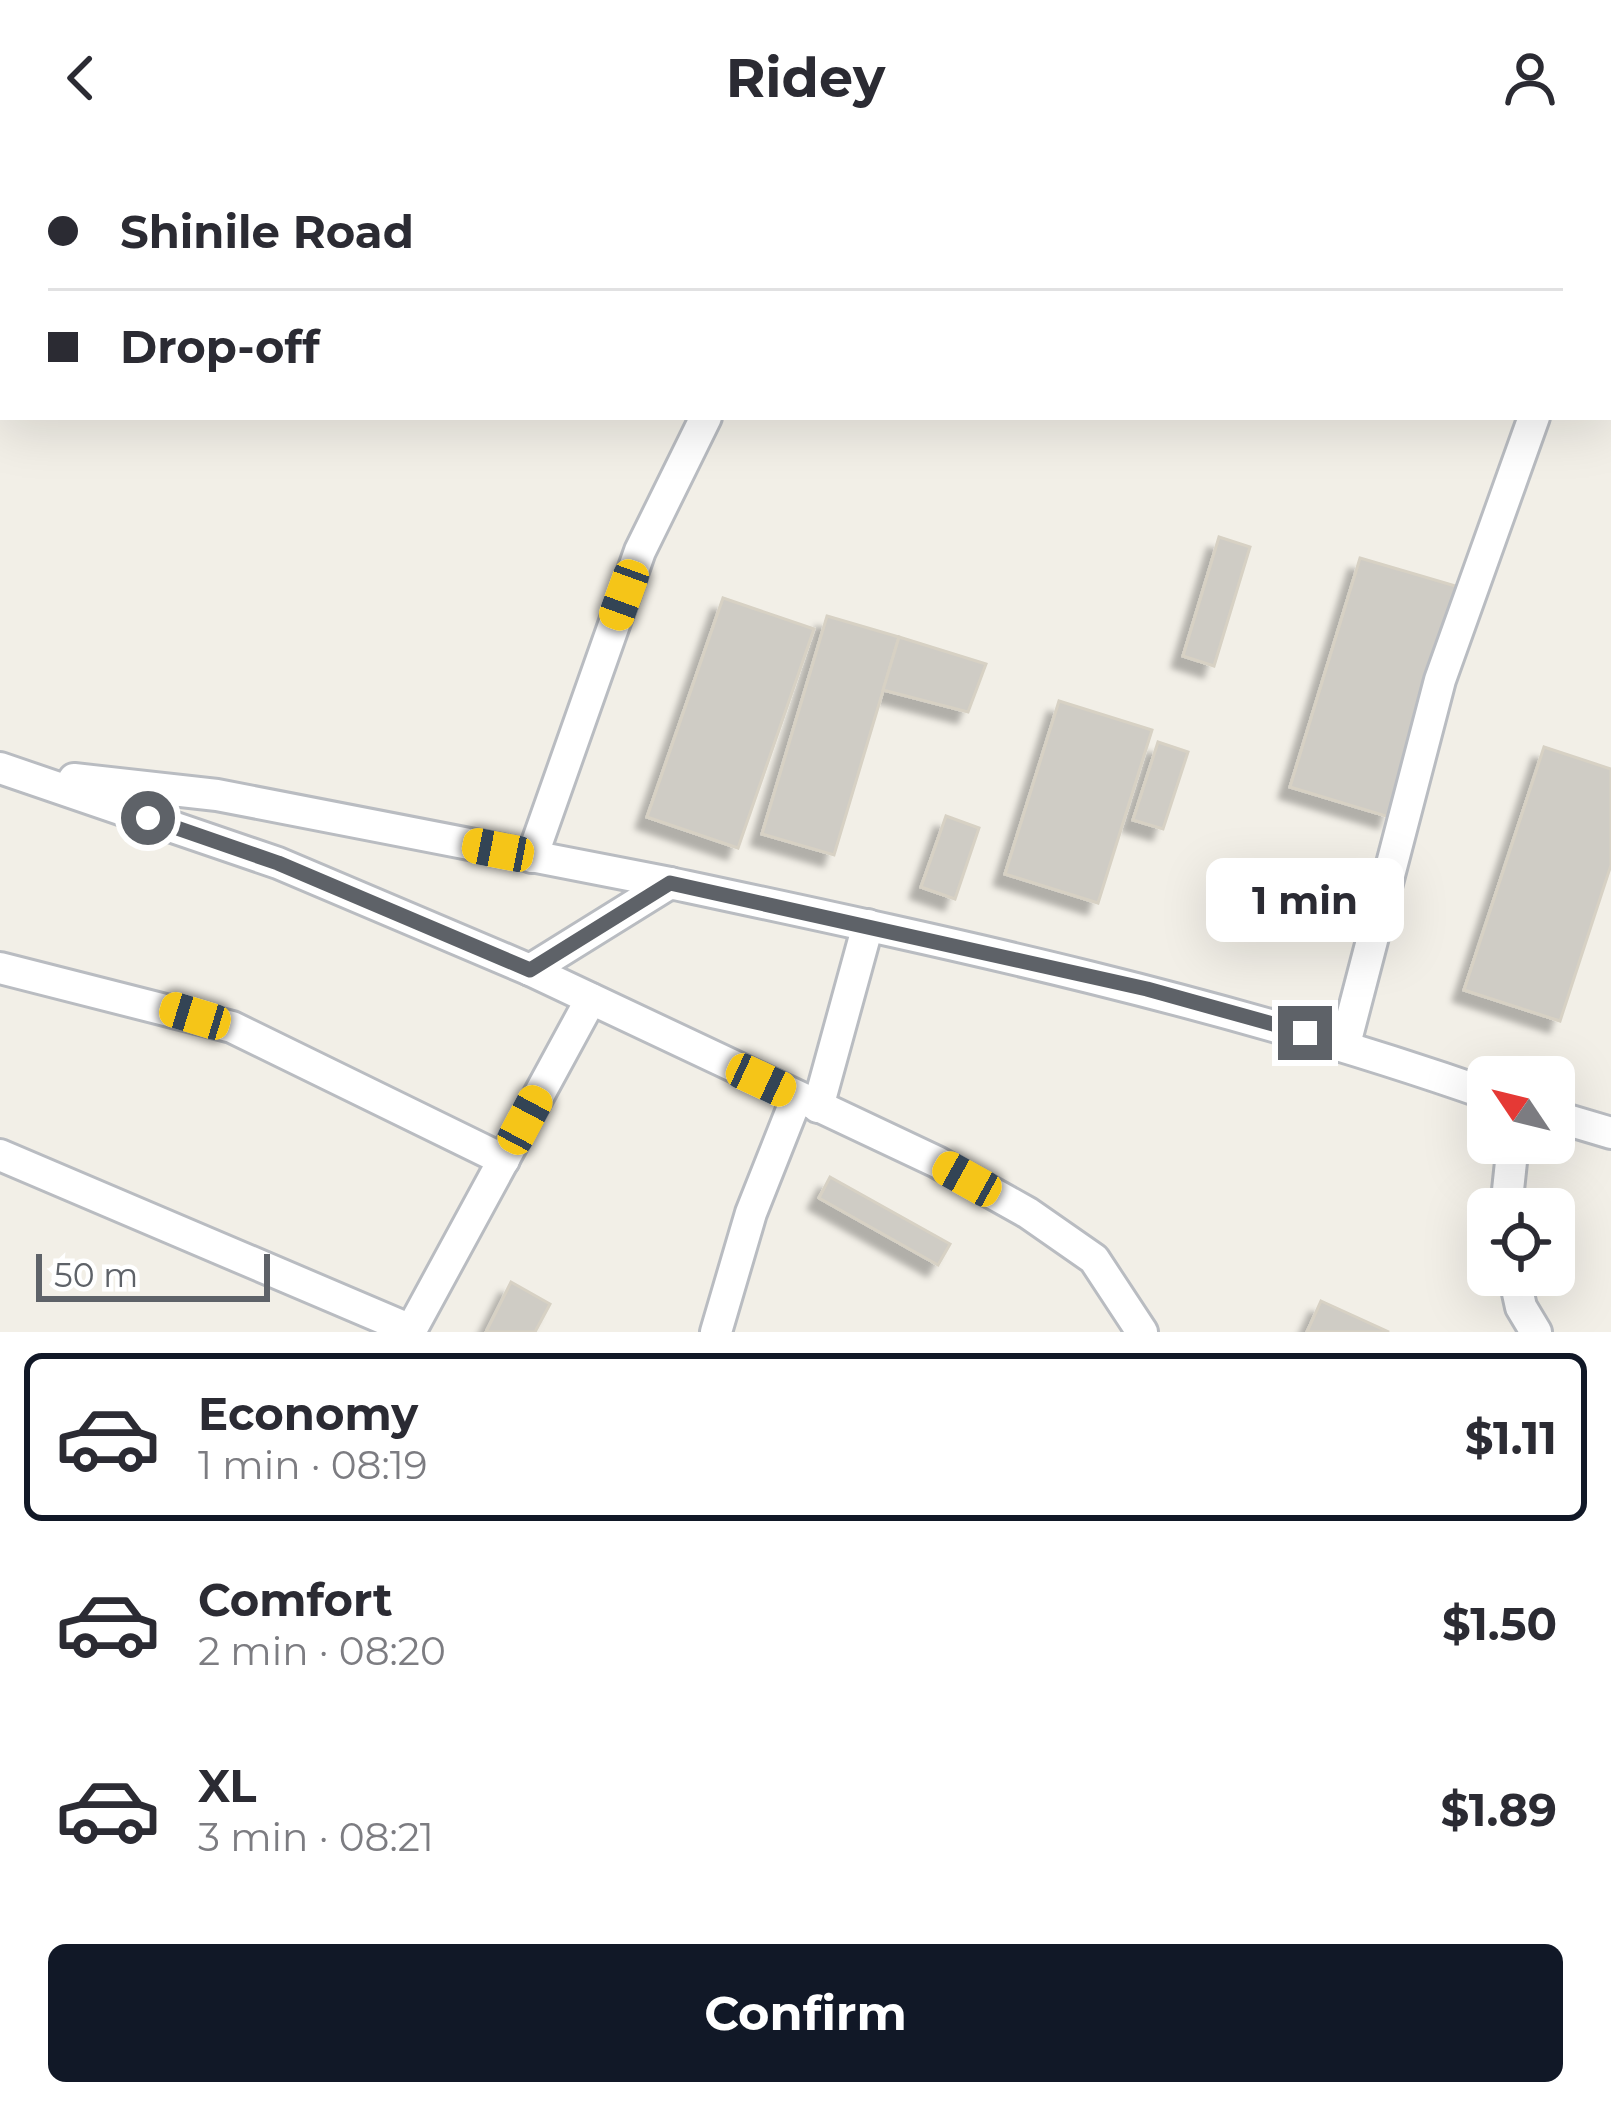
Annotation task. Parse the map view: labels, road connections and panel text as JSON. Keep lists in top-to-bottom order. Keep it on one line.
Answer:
{"scale_bar":"50 m","north":"top left","page":{"header":"Ridey","banner":["Shinile Road","Drop-off"],"bubble":"1 min","scale":"50 m","list":[{"name":"Economy","note":"1 min · 08:19","value":"$1.11"},{"name":"Comfort","note":"2 min · 08:20","value":"$1.50"},{"name":"XL","note":"3 min · 08:21","value":"$1.89"}],"buttons":"Confirm"}}
